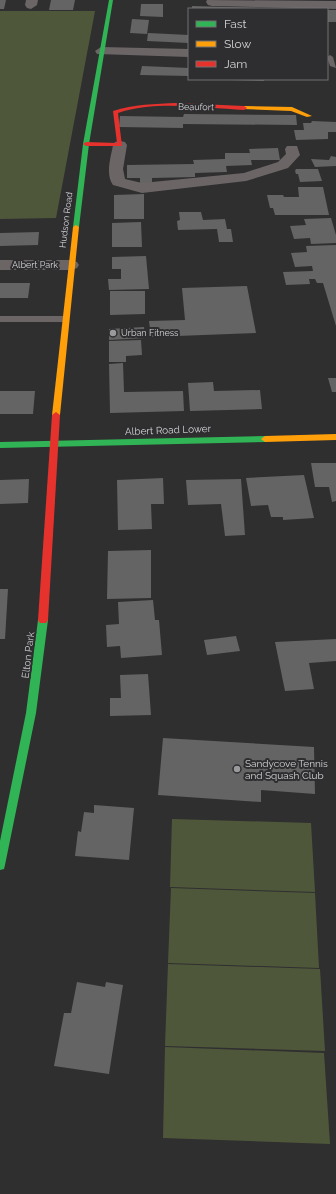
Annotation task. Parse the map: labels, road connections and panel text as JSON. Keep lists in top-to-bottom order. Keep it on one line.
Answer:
{"streets":{"street":["Beaufort","Hudson Road","Albert Park","Albert Road Lower","Elton Park"]},"crossings":[["Hudson Road","Albert Park"],["Hudson Road","Albert Road Lower"],["Hudson Road","Elton Park"],["Albert Road Lower","Elton Park"]],"places":["Urban Fitness","Sandycove Tennis and Squash Club"],"legend":["Fast","Slow","Jam"]}
